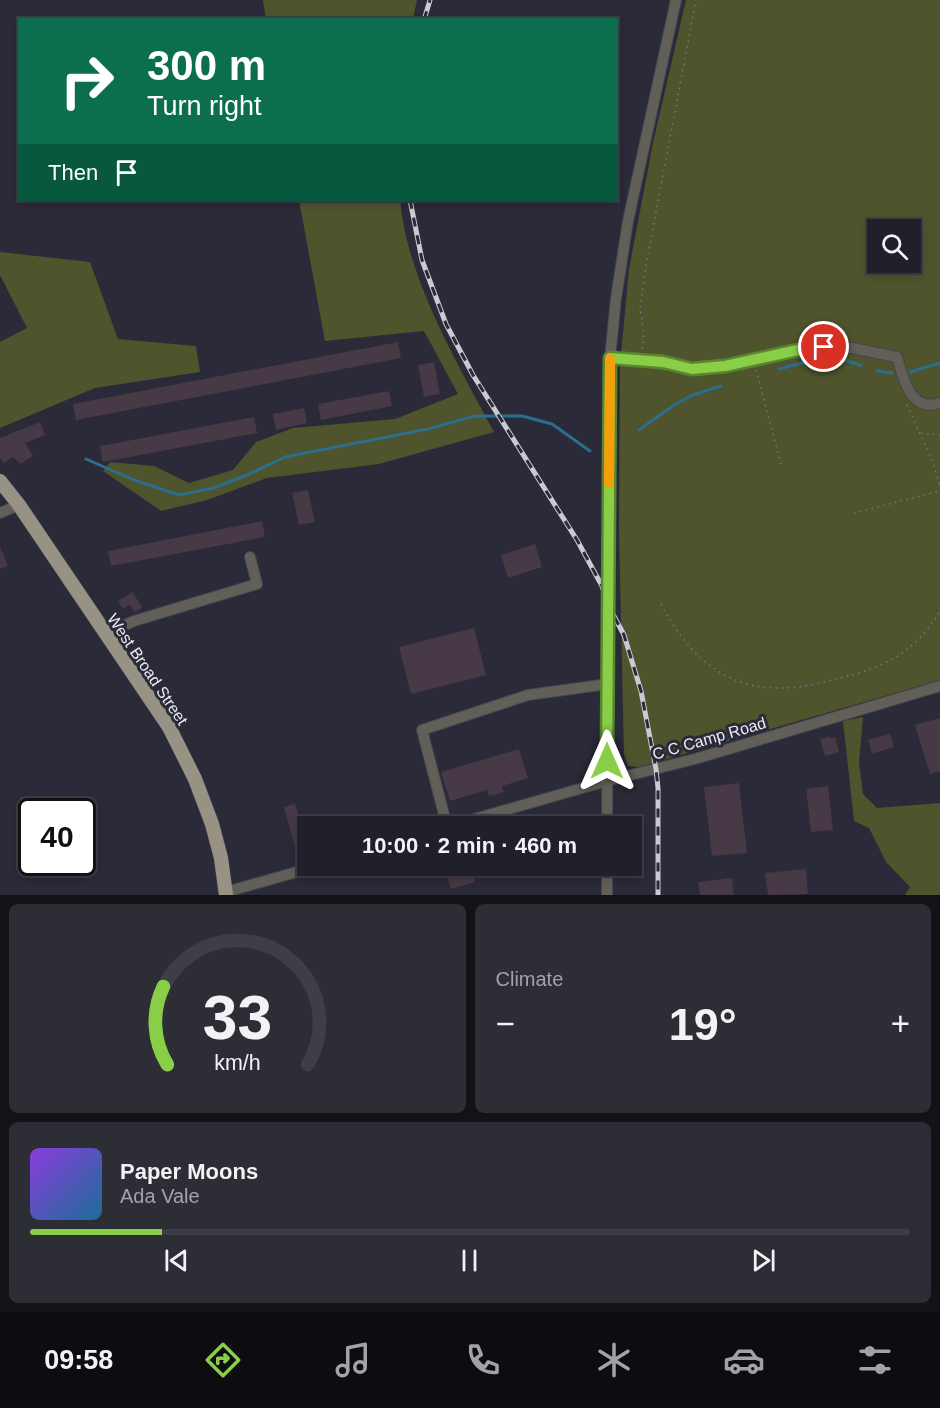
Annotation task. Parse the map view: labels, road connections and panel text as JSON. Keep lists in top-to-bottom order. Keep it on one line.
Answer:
{"streets":{"main road":["West Broad Street"],"street":["C C Camp Road"]},"page":{"turn":["300 m","Turn right"],"then":"Then","limit":"40","trip":"10:00 · 2 min · 460 m","tile":"Climate","heat":["−","19°","+"],"song":["Paper Moons","Ada Vale"],"tabs":"09:58","gauge":["33","km/h"]}}
